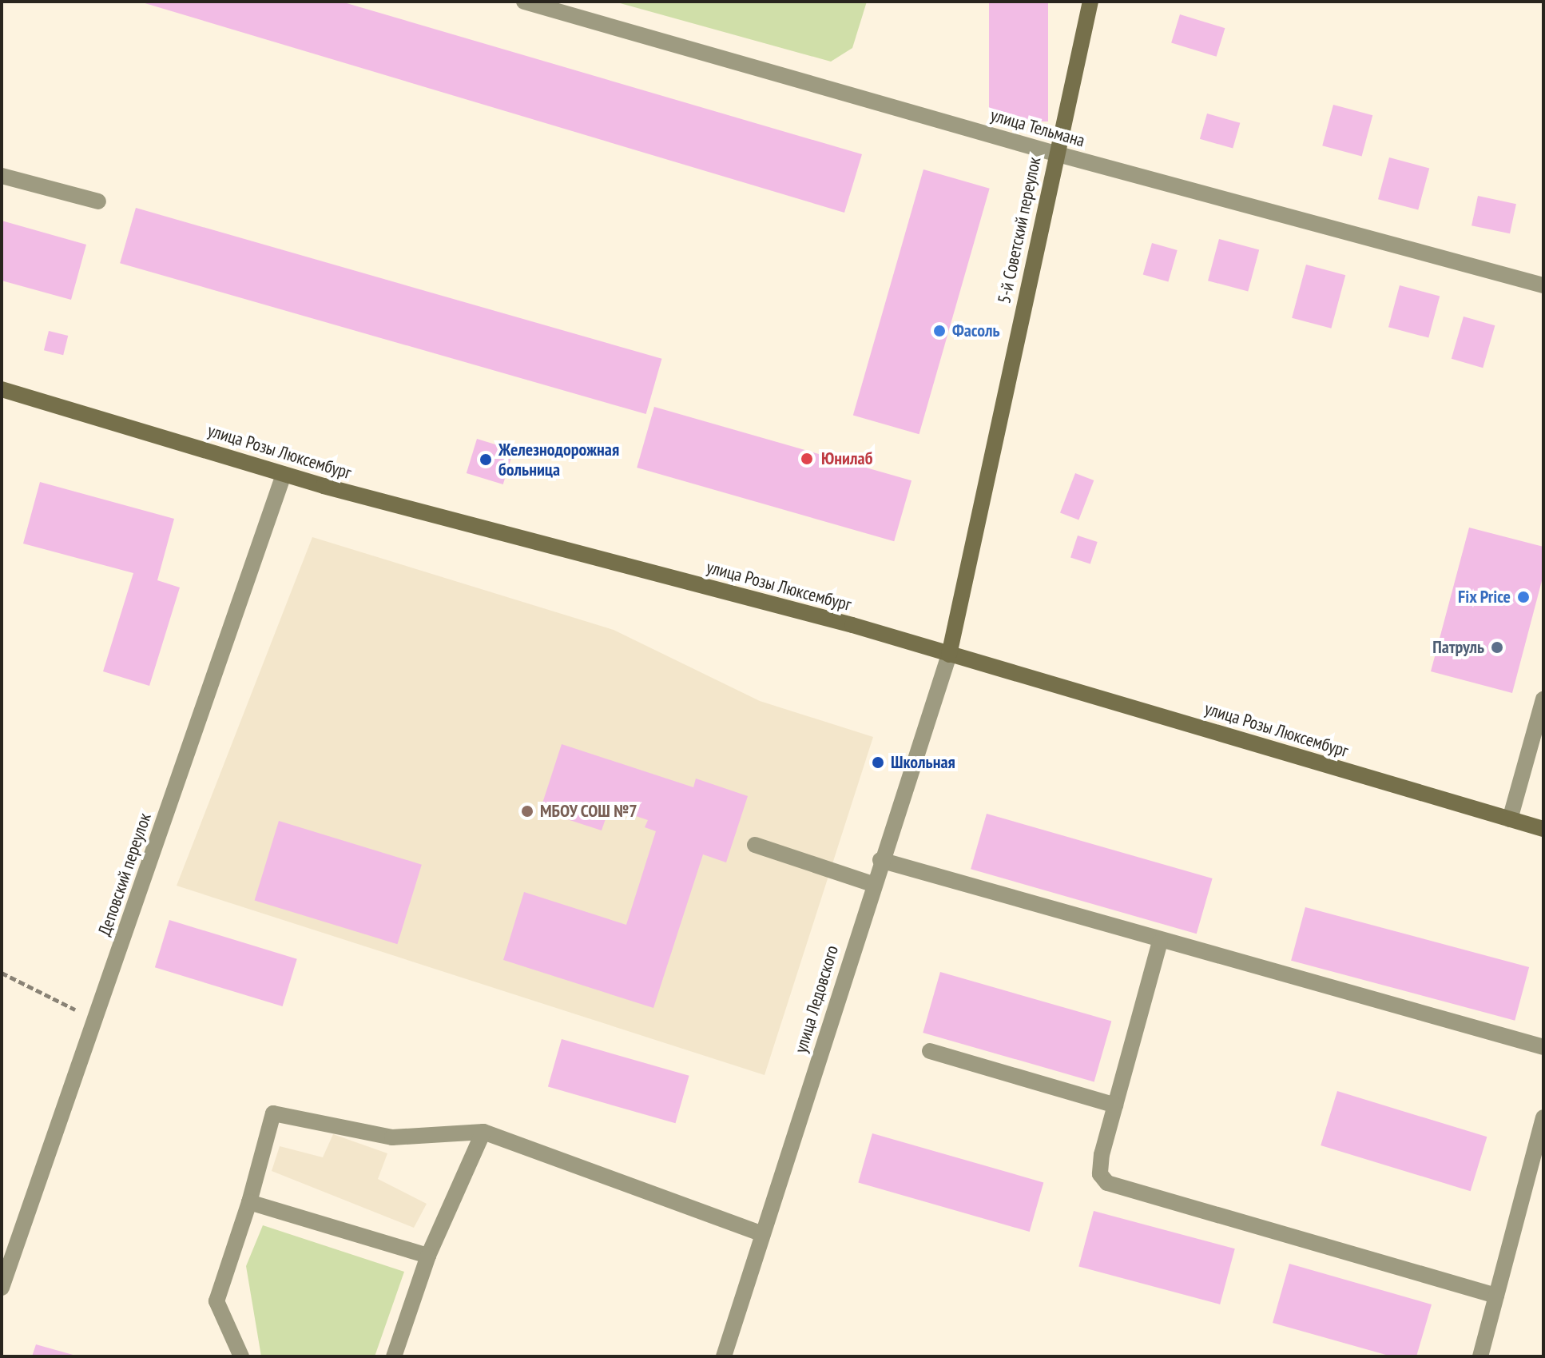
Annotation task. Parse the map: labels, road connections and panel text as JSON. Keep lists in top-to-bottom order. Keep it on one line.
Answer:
{"streets":{"main road":["5-й Советский переулок","улица Розы Люксембург"],"street":["улица Тельмана","Деповский переулок","улица Ледовского"]},"crossings":[["улица Тельмана","5-й Советский переулок"],["5-й Советский переулок","улица Розы Люксембург"],["5-й Советский переулок","улица Ледовского"],["улица Розы Люксембург","Деповский переулок"],["улица Розы Люксембург","улица Ледовского"]],"places":["Фасоль","Юнилаб","Железнодорожная больница","Fix Price","Патруль","Школьная","МБОУ СОШ №7"]}
